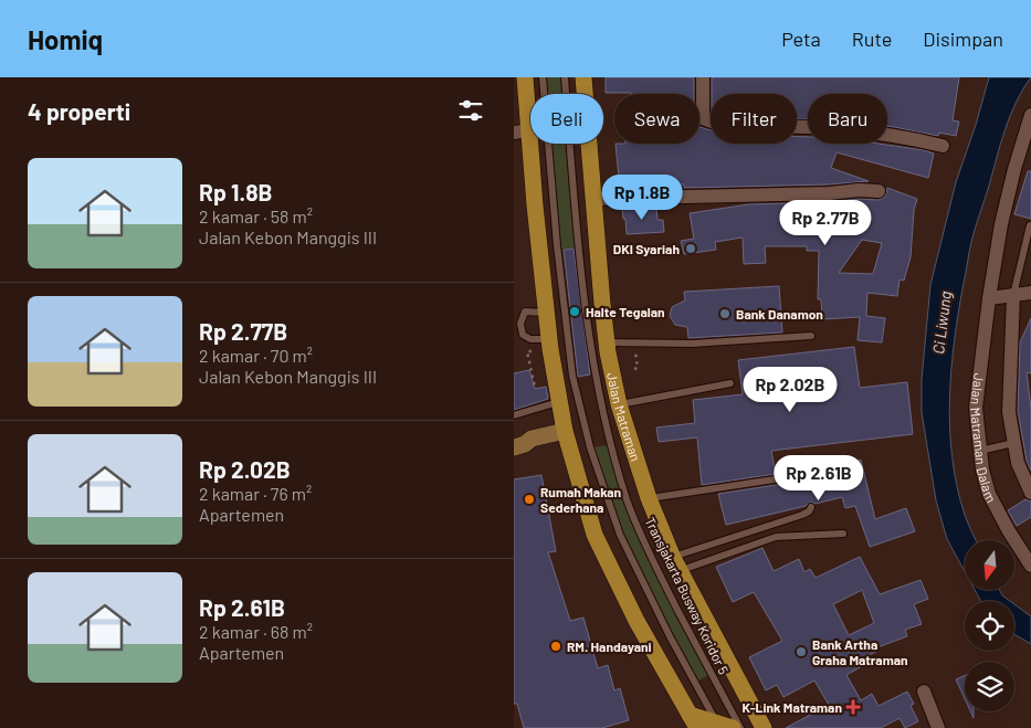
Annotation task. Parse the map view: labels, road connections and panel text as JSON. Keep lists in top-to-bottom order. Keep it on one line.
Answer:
{"streets":{"main road":["Jalan Matraman"],"street":["Jalan Matraman Dalam"],"lane":["Transjakarta Busway Koridor 5"]},"water":["Ci Liwung"],"places":{"other":["DKI Syariah","Halte Tegalan","Bank Danamon","Rumah Makan Sederhana","RM. Handayani","Bank Artha Graha Matraman"],"health":["K-Link Matraman"]},"north":"bottom","page":{"header":"Homiq","nav":["Peta","Rute","Disimpan"],"heading":"4 properti","chip":["Beli","Sewa","Filter","Baru"],"list":[{"name":"Rp 1.8B","note":"2 kamar · 58 m² · Jalan Kebon Manggis III"},{"name":"Rp 2.77B","note":"2 kamar · 70 m² · Jalan Kebon Manggis III"},{"name":"Rp 2.02B","note":"2 kamar · 76 m² · Apartemen"},{"name":"Rp 2.61B","note":"2 kamar · 68 m² · Apartemen"}],"price":["Rp 1.8B","Rp 2.77B","Rp 2.02B","Rp 2.61B"]}}
